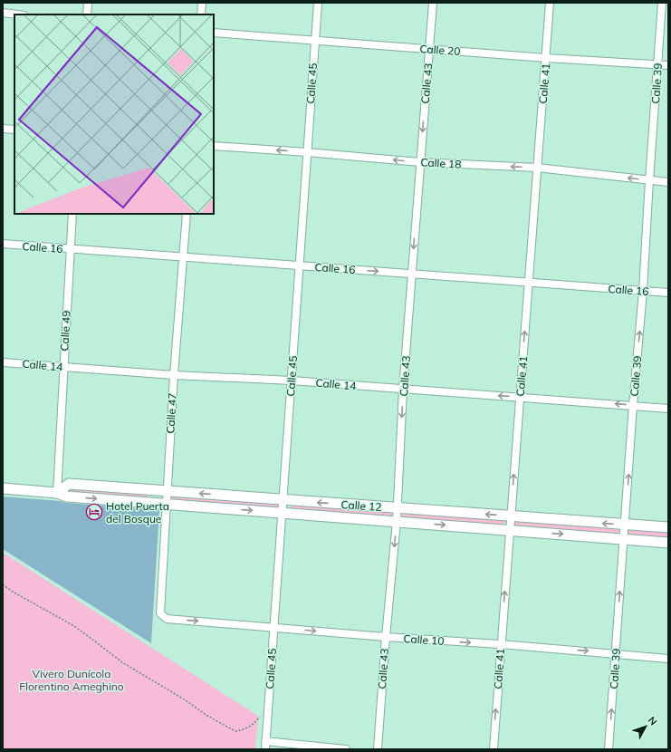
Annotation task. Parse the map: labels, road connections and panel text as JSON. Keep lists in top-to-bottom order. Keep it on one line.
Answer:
{"streets":{"street":["Calle 20","Calle 45","Calle 43","Calle 41","Calle 39","Calle 18","Calle 16","Calle 49","Calle 14","Calle 47","Calle 12","Calle 10"]},"crossings":[["Calle 20","Calle 45"],["Calle 20","Calle 43"],["Calle 20","Calle 41"],["Calle 20","Calle 39"],["Calle 45","Calle 18"],["Calle 45","Calle 16"],["Calle 45","Calle 14"],["Calle 45","Calle 12"],["Calle 45","Calle 10"],["Calle 43","Calle 18"],["Calle 43","Calle 16"],["Calle 43","Calle 14"],["Calle 43","Calle 12"],["Calle 43","Calle 10"],["Calle 41","Calle 18"],["Calle 41","Calle 16"],["Calle 41","Calle 14"],["Calle 41","Calle 12"],["Calle 41","Calle 10"],["Calle 39","Calle 18"],["Calle 39","Calle 16"],["Calle 39","Calle 14"],["Calle 39","Calle 12"],["Calle 39","Calle 10"],["Calle 16","Calle 49"],["Calle 16","Calle 47"],["Calle 49","Calle 14"],["Calle 49","Calle 12"],["Calle 14","Calle 47"],["Calle 47","Calle 12"],["Calle 47","Calle 10"]],"one_way":["Calle 43","Calle 41","Calle 39","Calle 18","Calle 10"],"parks":["Vivero Dunícola Florentino Ameghino"],"places":{"hotel":["Hotel Puerta del Bosque"]},"north":"top right"}
